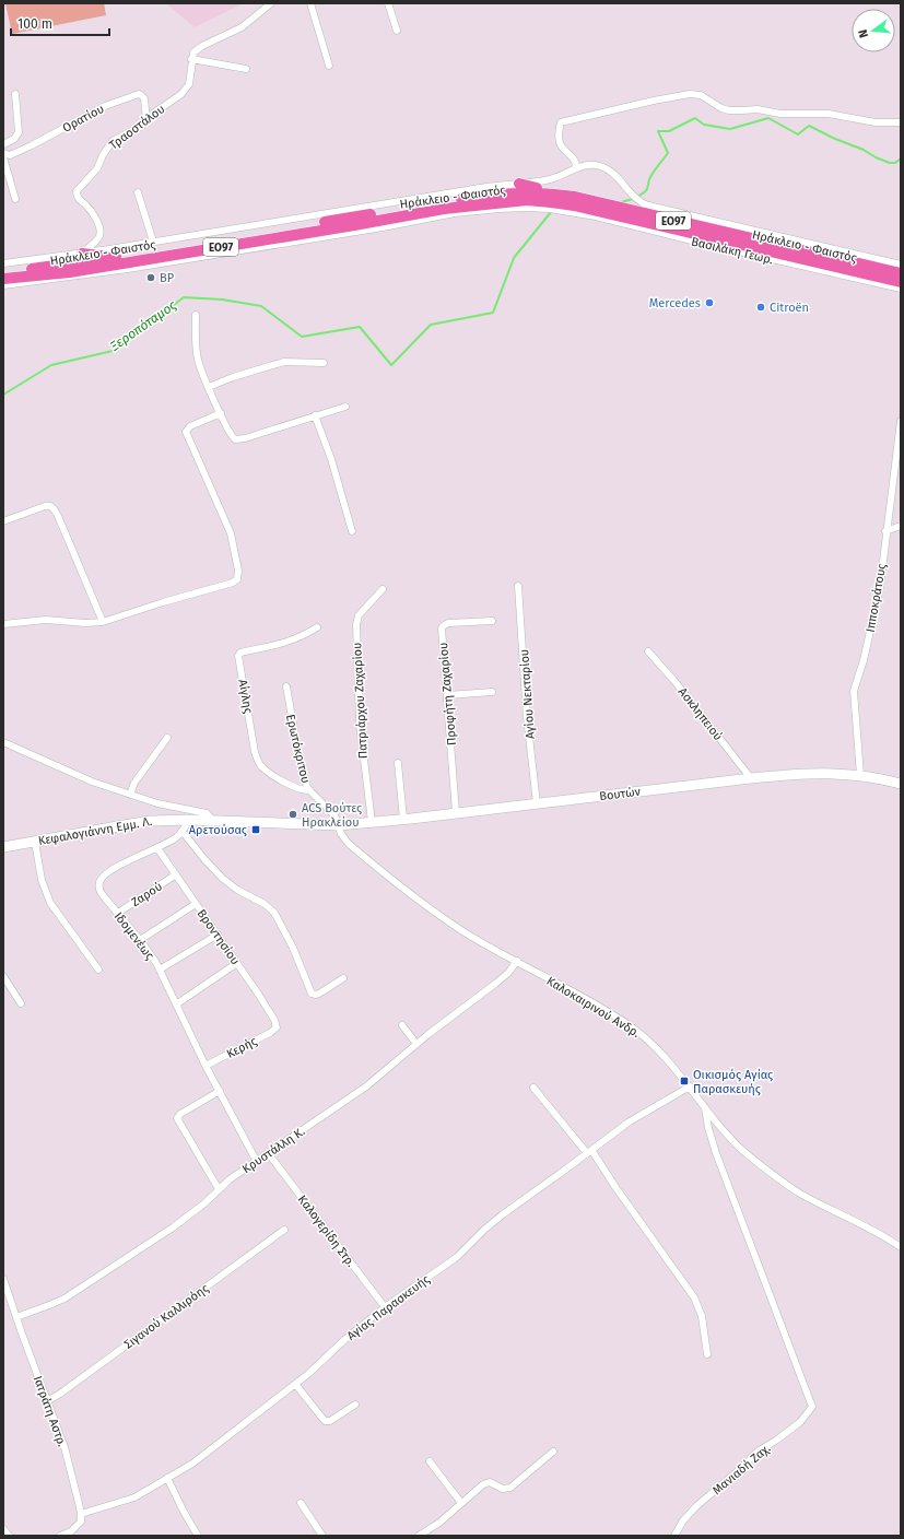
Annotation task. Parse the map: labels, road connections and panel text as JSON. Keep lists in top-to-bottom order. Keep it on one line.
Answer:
{"streets":{"main road":["Ηράκλειο - Φαιστός","ΕΟ97","Βουτών","Κεφαλογιάννη Εμμ. Λ."],"street":["Ορατίου","Τραοστάλου","Βασιλάκη Γεωρ.","Ιπποκράτους","Προφήτη Ζαχαρίου","Αγίου Νεκταρίου","Αίγλης","Πατριάρχου Ζαχαρίου","Ασκληπειού","Ερωτόκριτου","Ζαρού","Ιδομενέως","Βροντησίου","Καλοκαιρινού Ανδρ.","Κερής","Κρυστάλλη Κ.","Καλογερίδη Στρ.","Αγίας Παρασκευής","Σιγανού Καλλιρόης","Ιατράτη Αστρ.","Μανιαδή Ζαχ."]},"crossings":[["Ορατίου","Τραοστάλου"],["Ιπποκράτους","Βουτών"],["Προφήτη Ζαχαρίου","Βουτών"],["Αγίου Νεκταρίου","Βουτών"],["Αίγλης","Ερωτόκριτου"],["Πατριάρχου Ζαχαρίου","Βουτών"],["Ασκληπειού","Βουτών"],["Ερωτόκριτου","Βουτών"],["Ερωτόκριτου","Καλοκαιρινού Ανδρ."],["Βουτών","Κεφαλογιάννη Εμμ. Λ."],["Βουτών","Καλοκαιρινού Ανδρ."],["Κεφαλογιάννη Εμμ. Λ.","Ιδομενέως"],["Ζαρού","Ιδομενέως"],["Ζαρού","Βροντησίου"],["Ιδομενέως","Βροντησίου"],["Ιδομενέως","Κερής"],["Ιδομενέως","Κρυστάλλη Κ."],["Βροντησίου","Κερής"],["Καλοκαιρινού Ανδρ.","Κρυστάλλη Κ."],["Καλοκαιρινού Ανδρ.","Αγίας Παρασκευής"],["Καλοκαιρινού Ανδρ.","Μανιαδή Ζαχ."],["Κρυστάλλη Κ.","Καλογερίδη Στρ."],["Κρυστάλλη Κ.","Ιατράτη Αστρ."],["Καλογερίδη Στρ.","Αγίας Παρασκευής"],["Αγίας Παρασκευής","Ιατράτη Αστρ."],["Σιγανού Καλλιρόης","Ιατράτη Αστρ."]],"water":["Ξεροπόταμος"],"places":{"other":["BP","Mercedes","Citroën","ACS Βούτες Ηρακλείου"],"transit":["Αρετούσας","Οικισμός Αγίας Παρασκευής"]},"scale_bar":"100 m","north":"left"}
